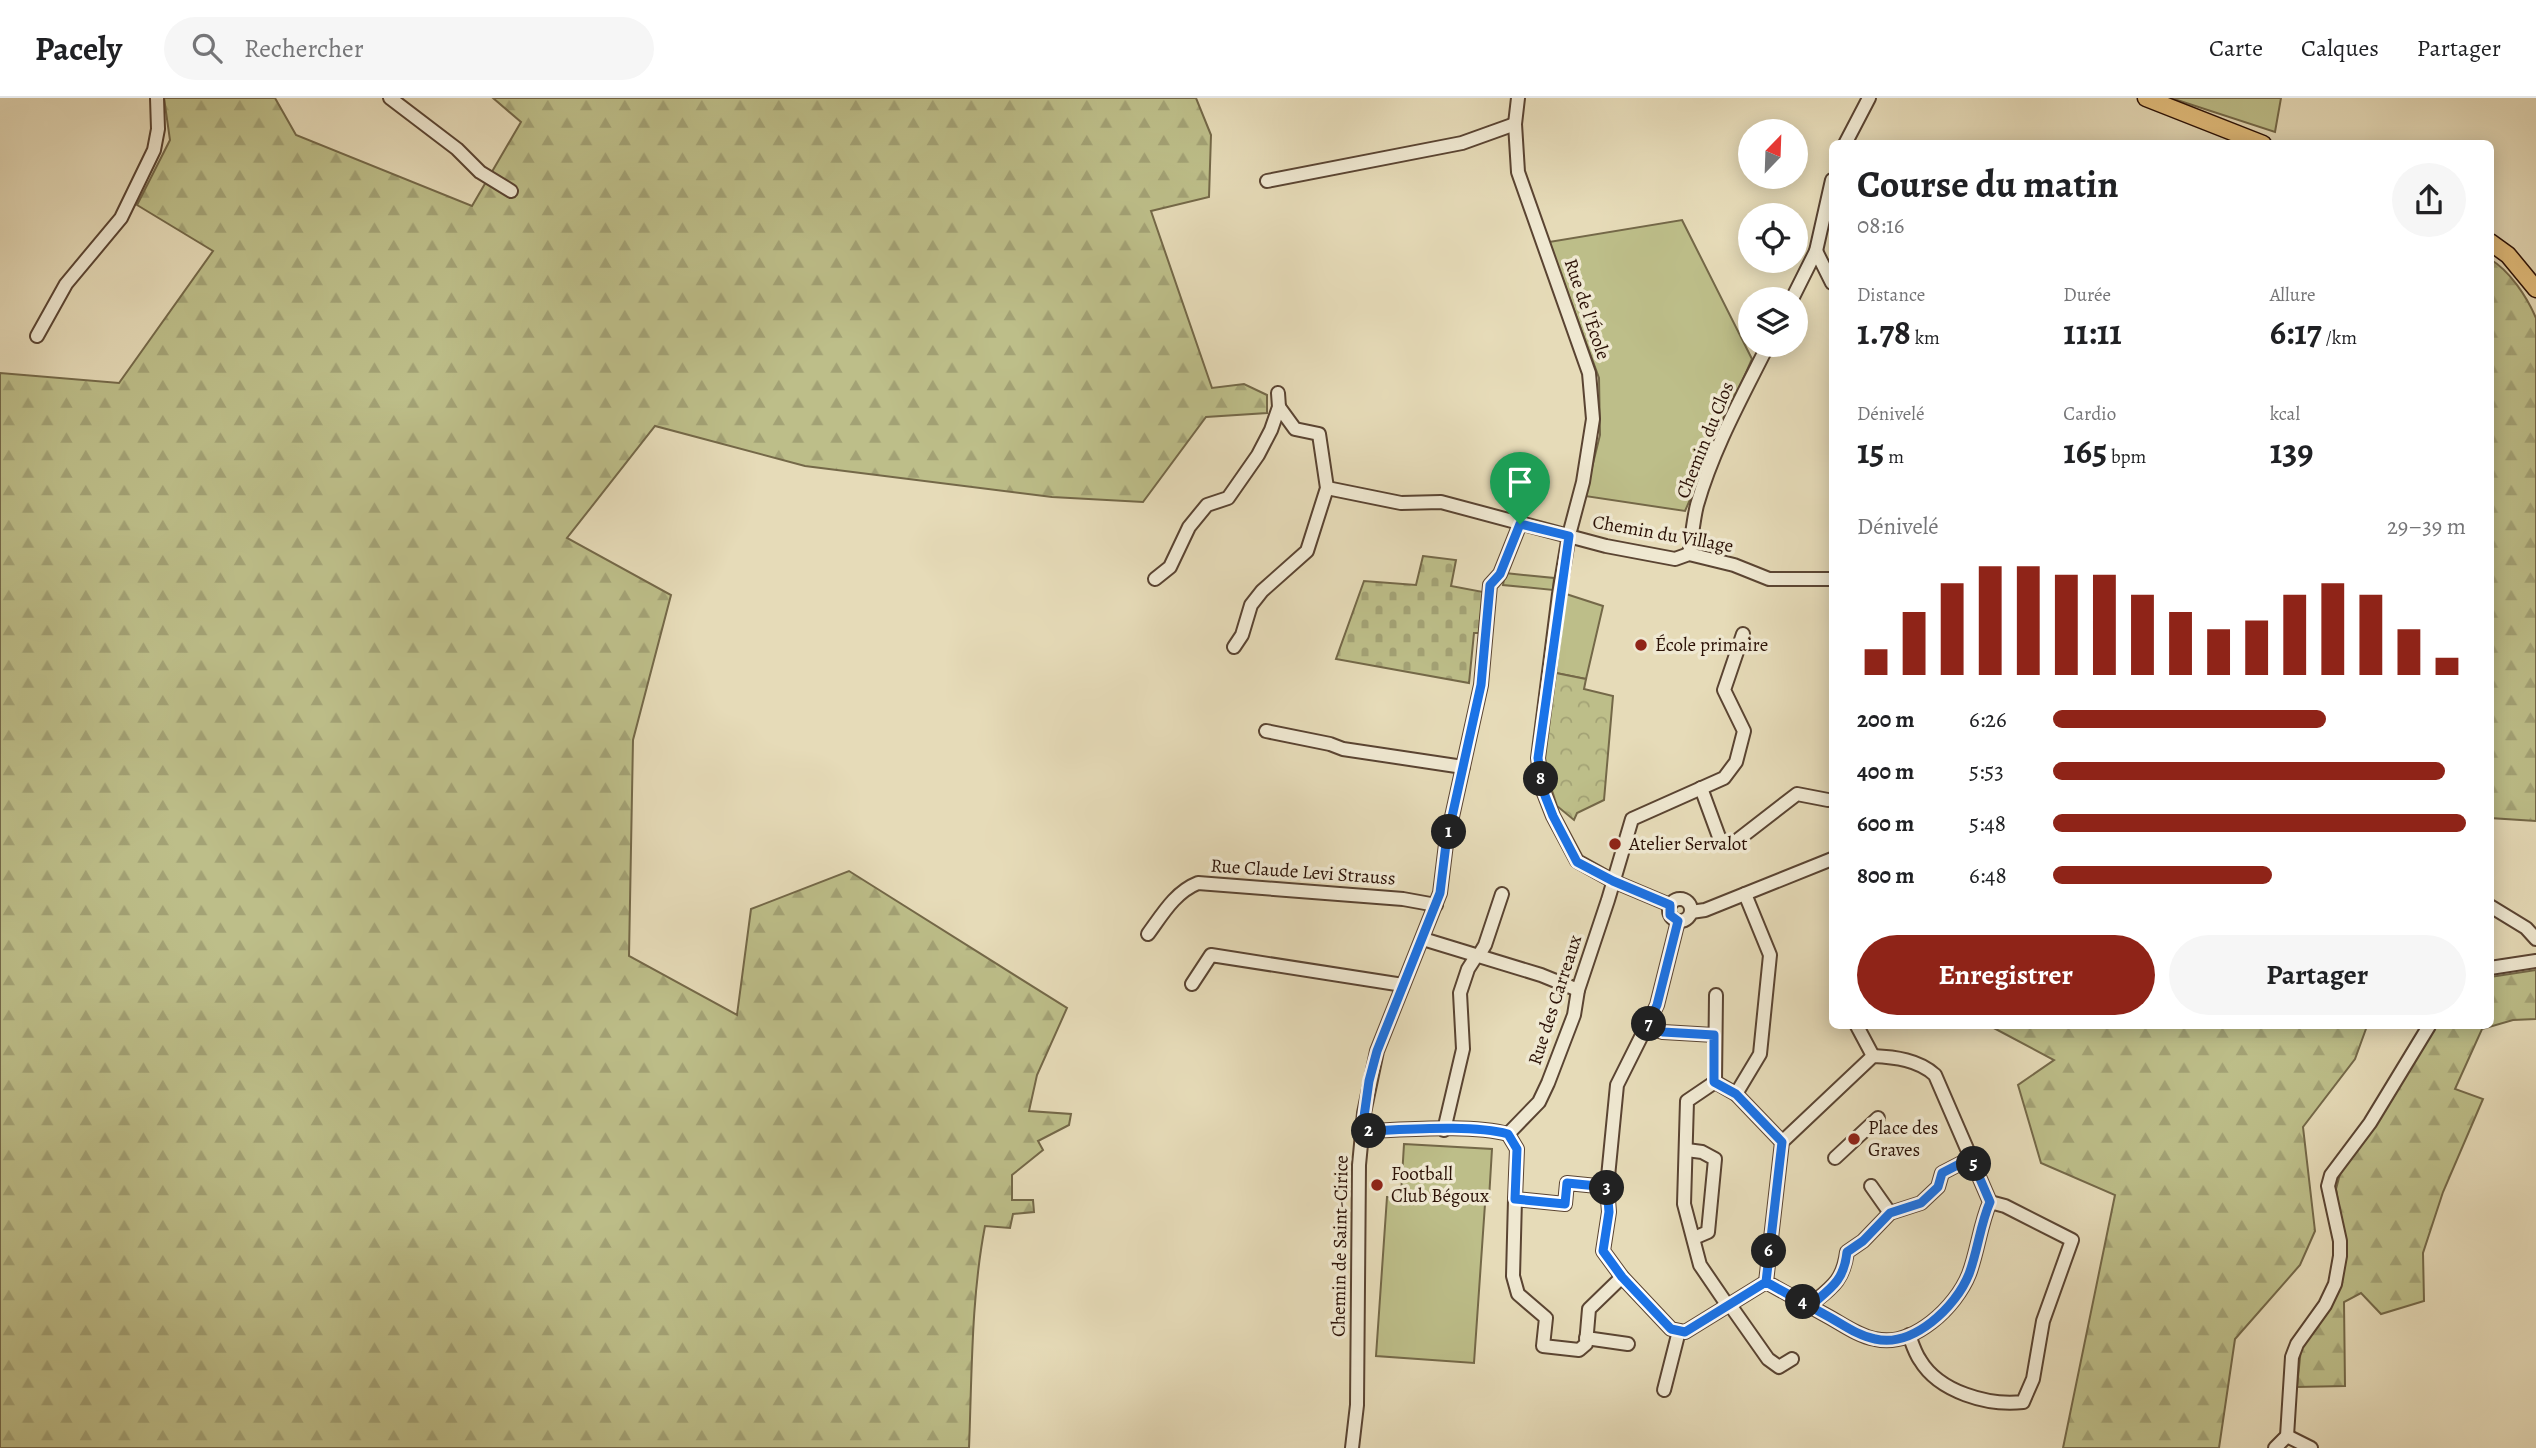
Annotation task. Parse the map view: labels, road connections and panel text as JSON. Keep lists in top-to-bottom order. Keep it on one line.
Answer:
{"streets":{"street":["Rue de l'École","Chemin du Clos","Chemin du Village","Rue Claude Levi Strauss","Rue des Carreaux","Chemin de Saint-Cirice"]},"crossings":[["Rue de l'École","Chemin du Village"],["Rue de l'École","Rue des Carreaux"],["Chemin du Clos","Chemin du Village"],["Chemin du Village","Chemin de Saint-Cirice"],["Rue Claude Levi Strauss","Chemin de Saint-Cirice"]],"places":["École primaire","Atelier Servalot","Place des Graves","Football Club Bégoux"],"north":"top right","page":{"header":"Pacely","search":"Rechercher","nav":["Carte","Calques","Partager"],"heading":["Course du matin","08:16"],"stats":[["Distance","1.78 km"],["Durée","11:11"],["Allure","6:17 /km"],["Dénivelé","15 m"],["Cardio","165 bpm"],["kcal","139"]],"chart":["Dénivelé","29–39 m"],"list":[{"name":"200 m","note":"6:26"},{"name":"400 m","note":"5:53"},{"name":"600 m","note":"5:48"},{"name":"800 m","note":"6:48"}],"pins":["8","1","7","2","5","3","6","4"],"buttons":["Enregistrer","Partager"]}}
